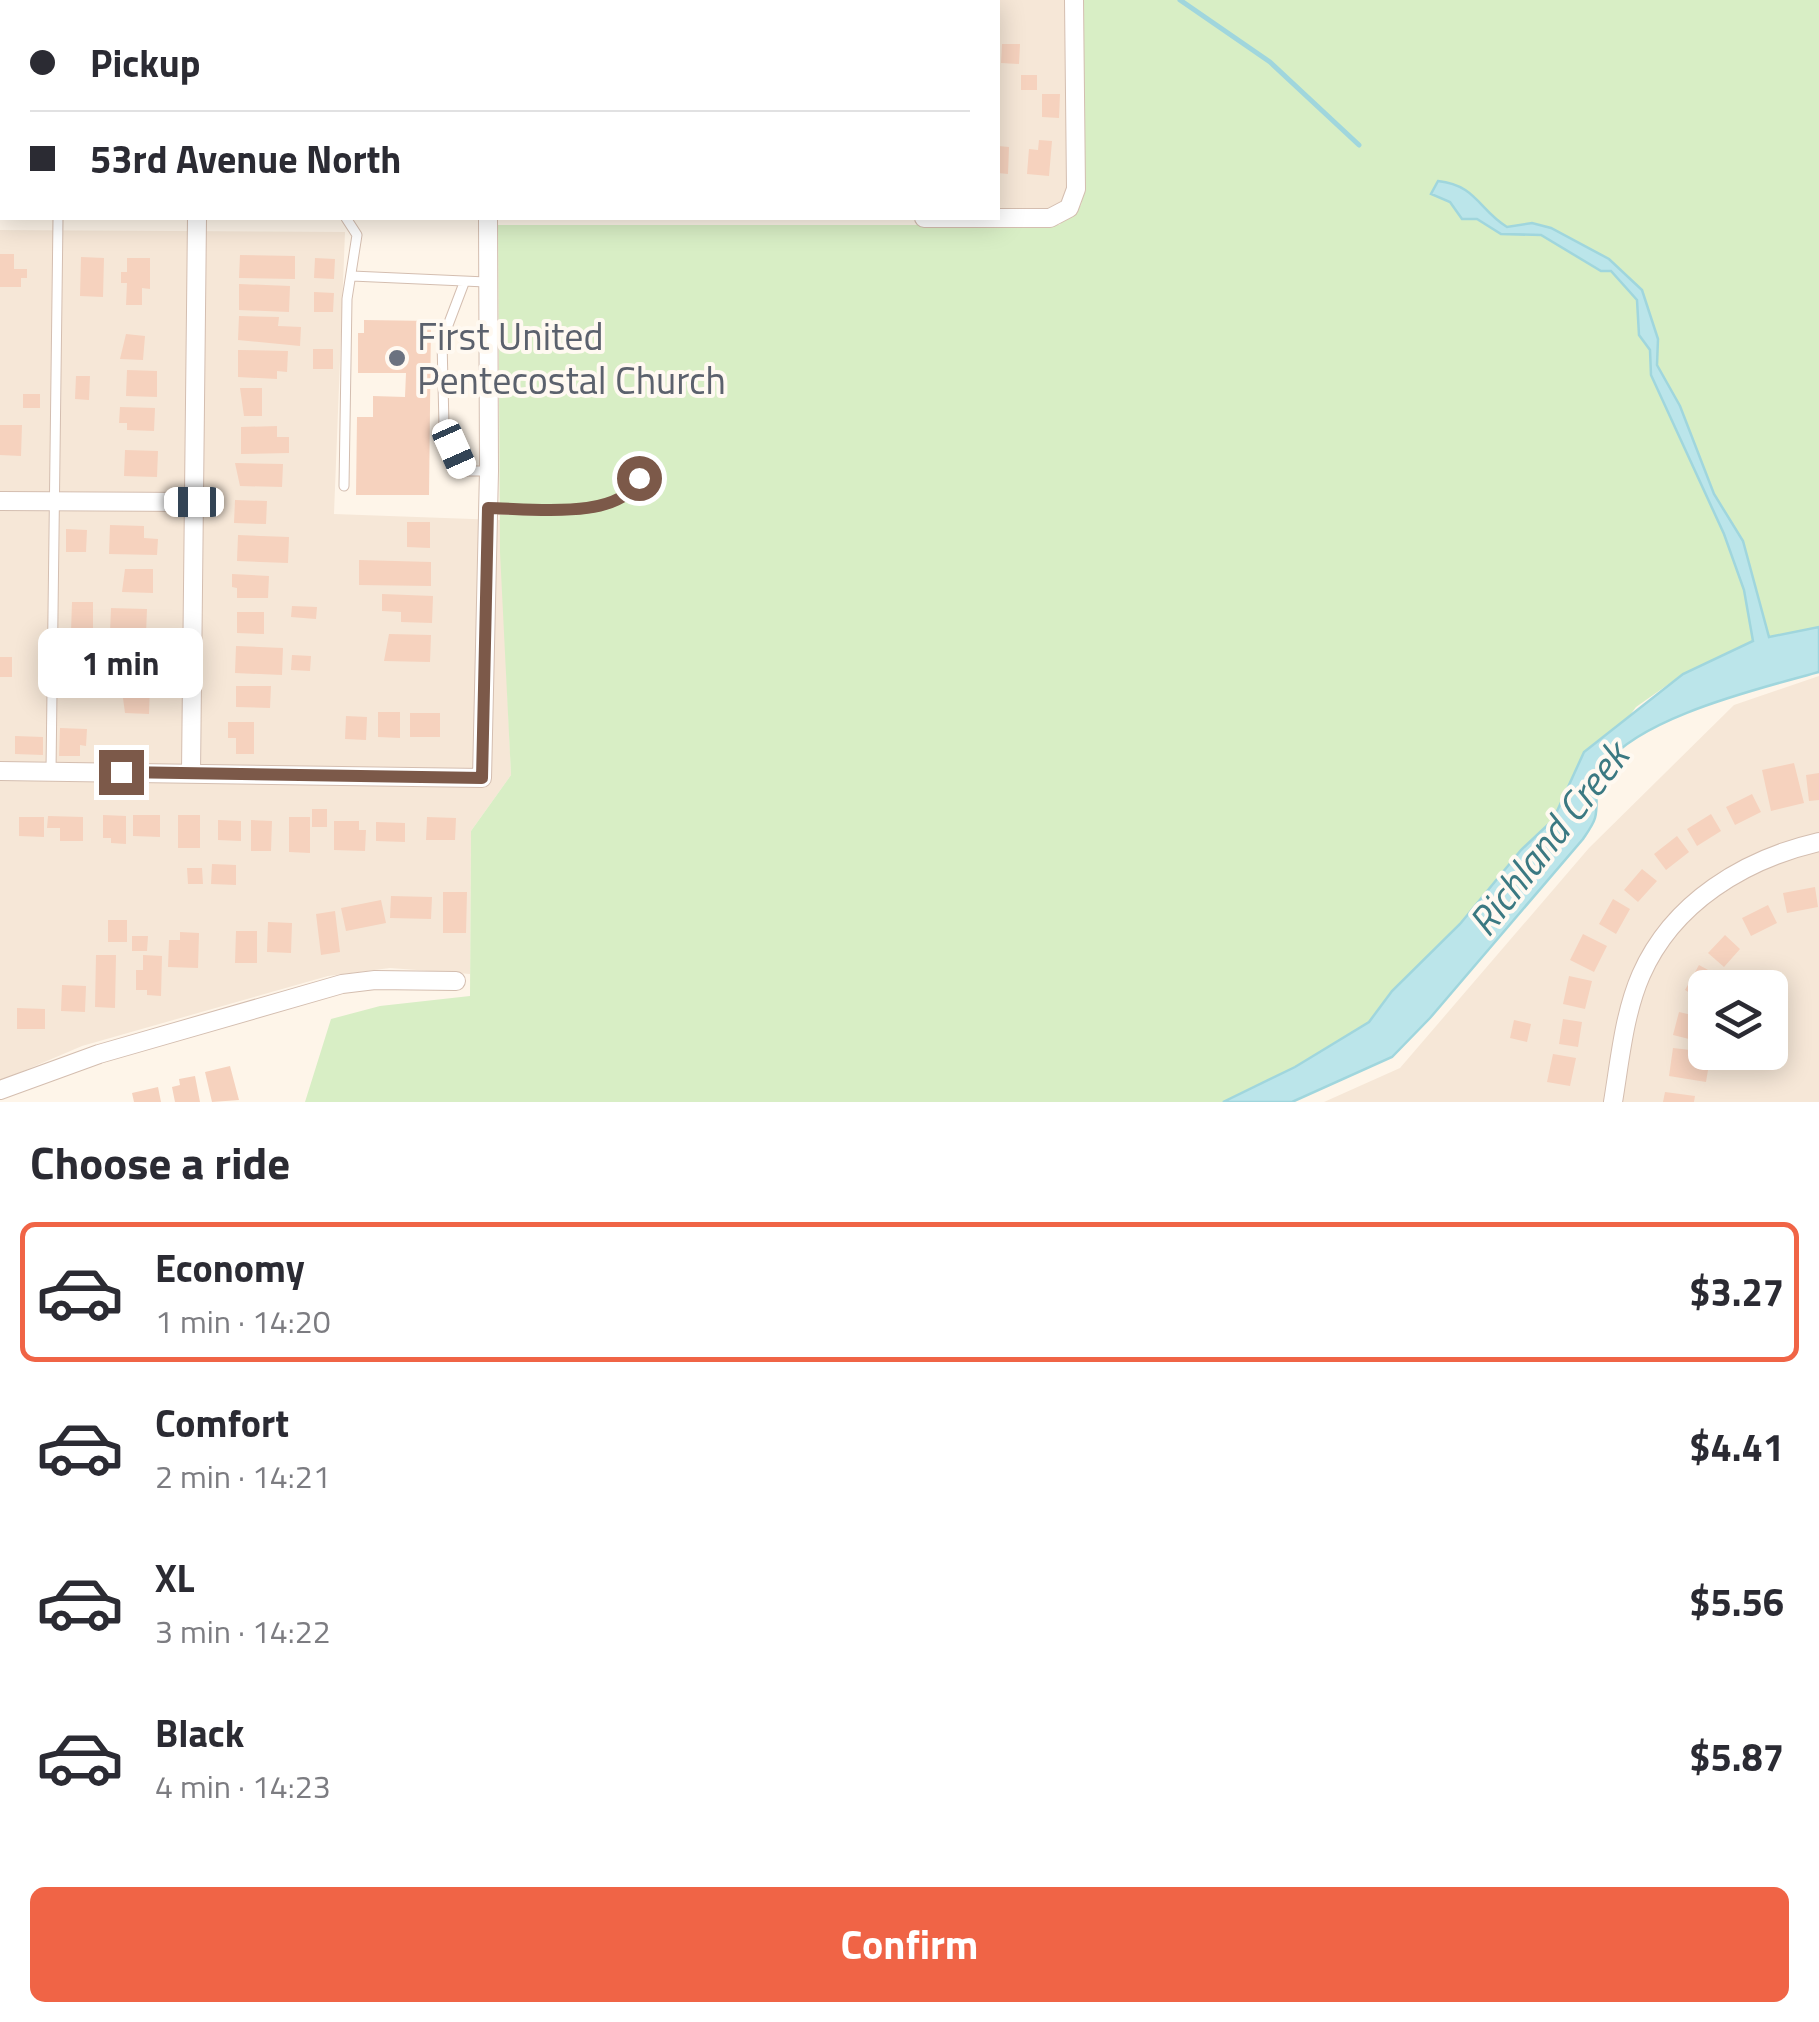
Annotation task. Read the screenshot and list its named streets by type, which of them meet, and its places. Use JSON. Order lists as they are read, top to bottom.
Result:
{
  "water": ["Richland Creek"],
  "places": ["First United Pentecostal Church"],
  "page": {
    "banner": ["Pickup", "53rd Avenue North"],
    "bubble": "1 min",
    "heading": "Choose a ride",
    "list": [
      {
        "name": "Economy",
        "note": "1 min · 14:20",
        "value": "$3.27"
      },
      {
        "name": "Comfort",
        "note": "2 min · 14:21",
        "value": "$4.41"
      },
      {
        "name": "XL",
        "note": "3 min · 14:22",
        "value": "$5.56"
      },
      {
        "name": "Black",
        "note": "4 min · 14:23",
        "value": "$5.87"
      }
    ],
    "buttons": "Confirm"
  }
}
